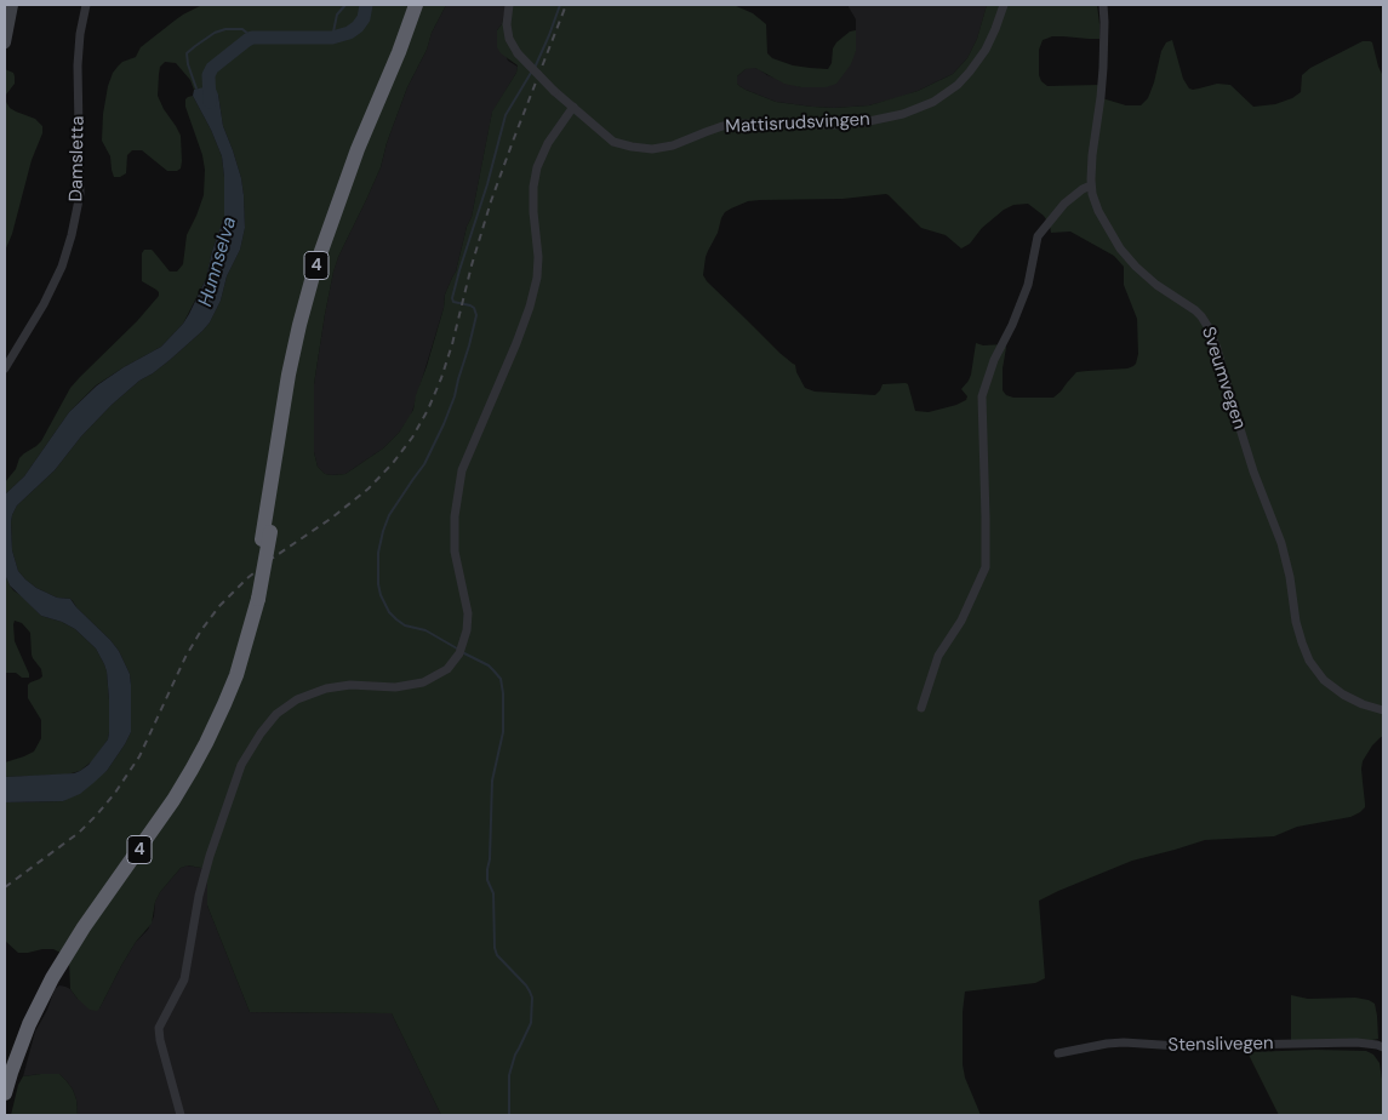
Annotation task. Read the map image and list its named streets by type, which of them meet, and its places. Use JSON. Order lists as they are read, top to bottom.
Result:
{
  "streets": {
    "highway": ["4"],
    "street": [
      "Mattisrudsvingen",
      "Damsletta",
      "Sveumvegen",
      "Stenslivegen"
    ]
  },
  "water": ["Hunnselva"]
}
